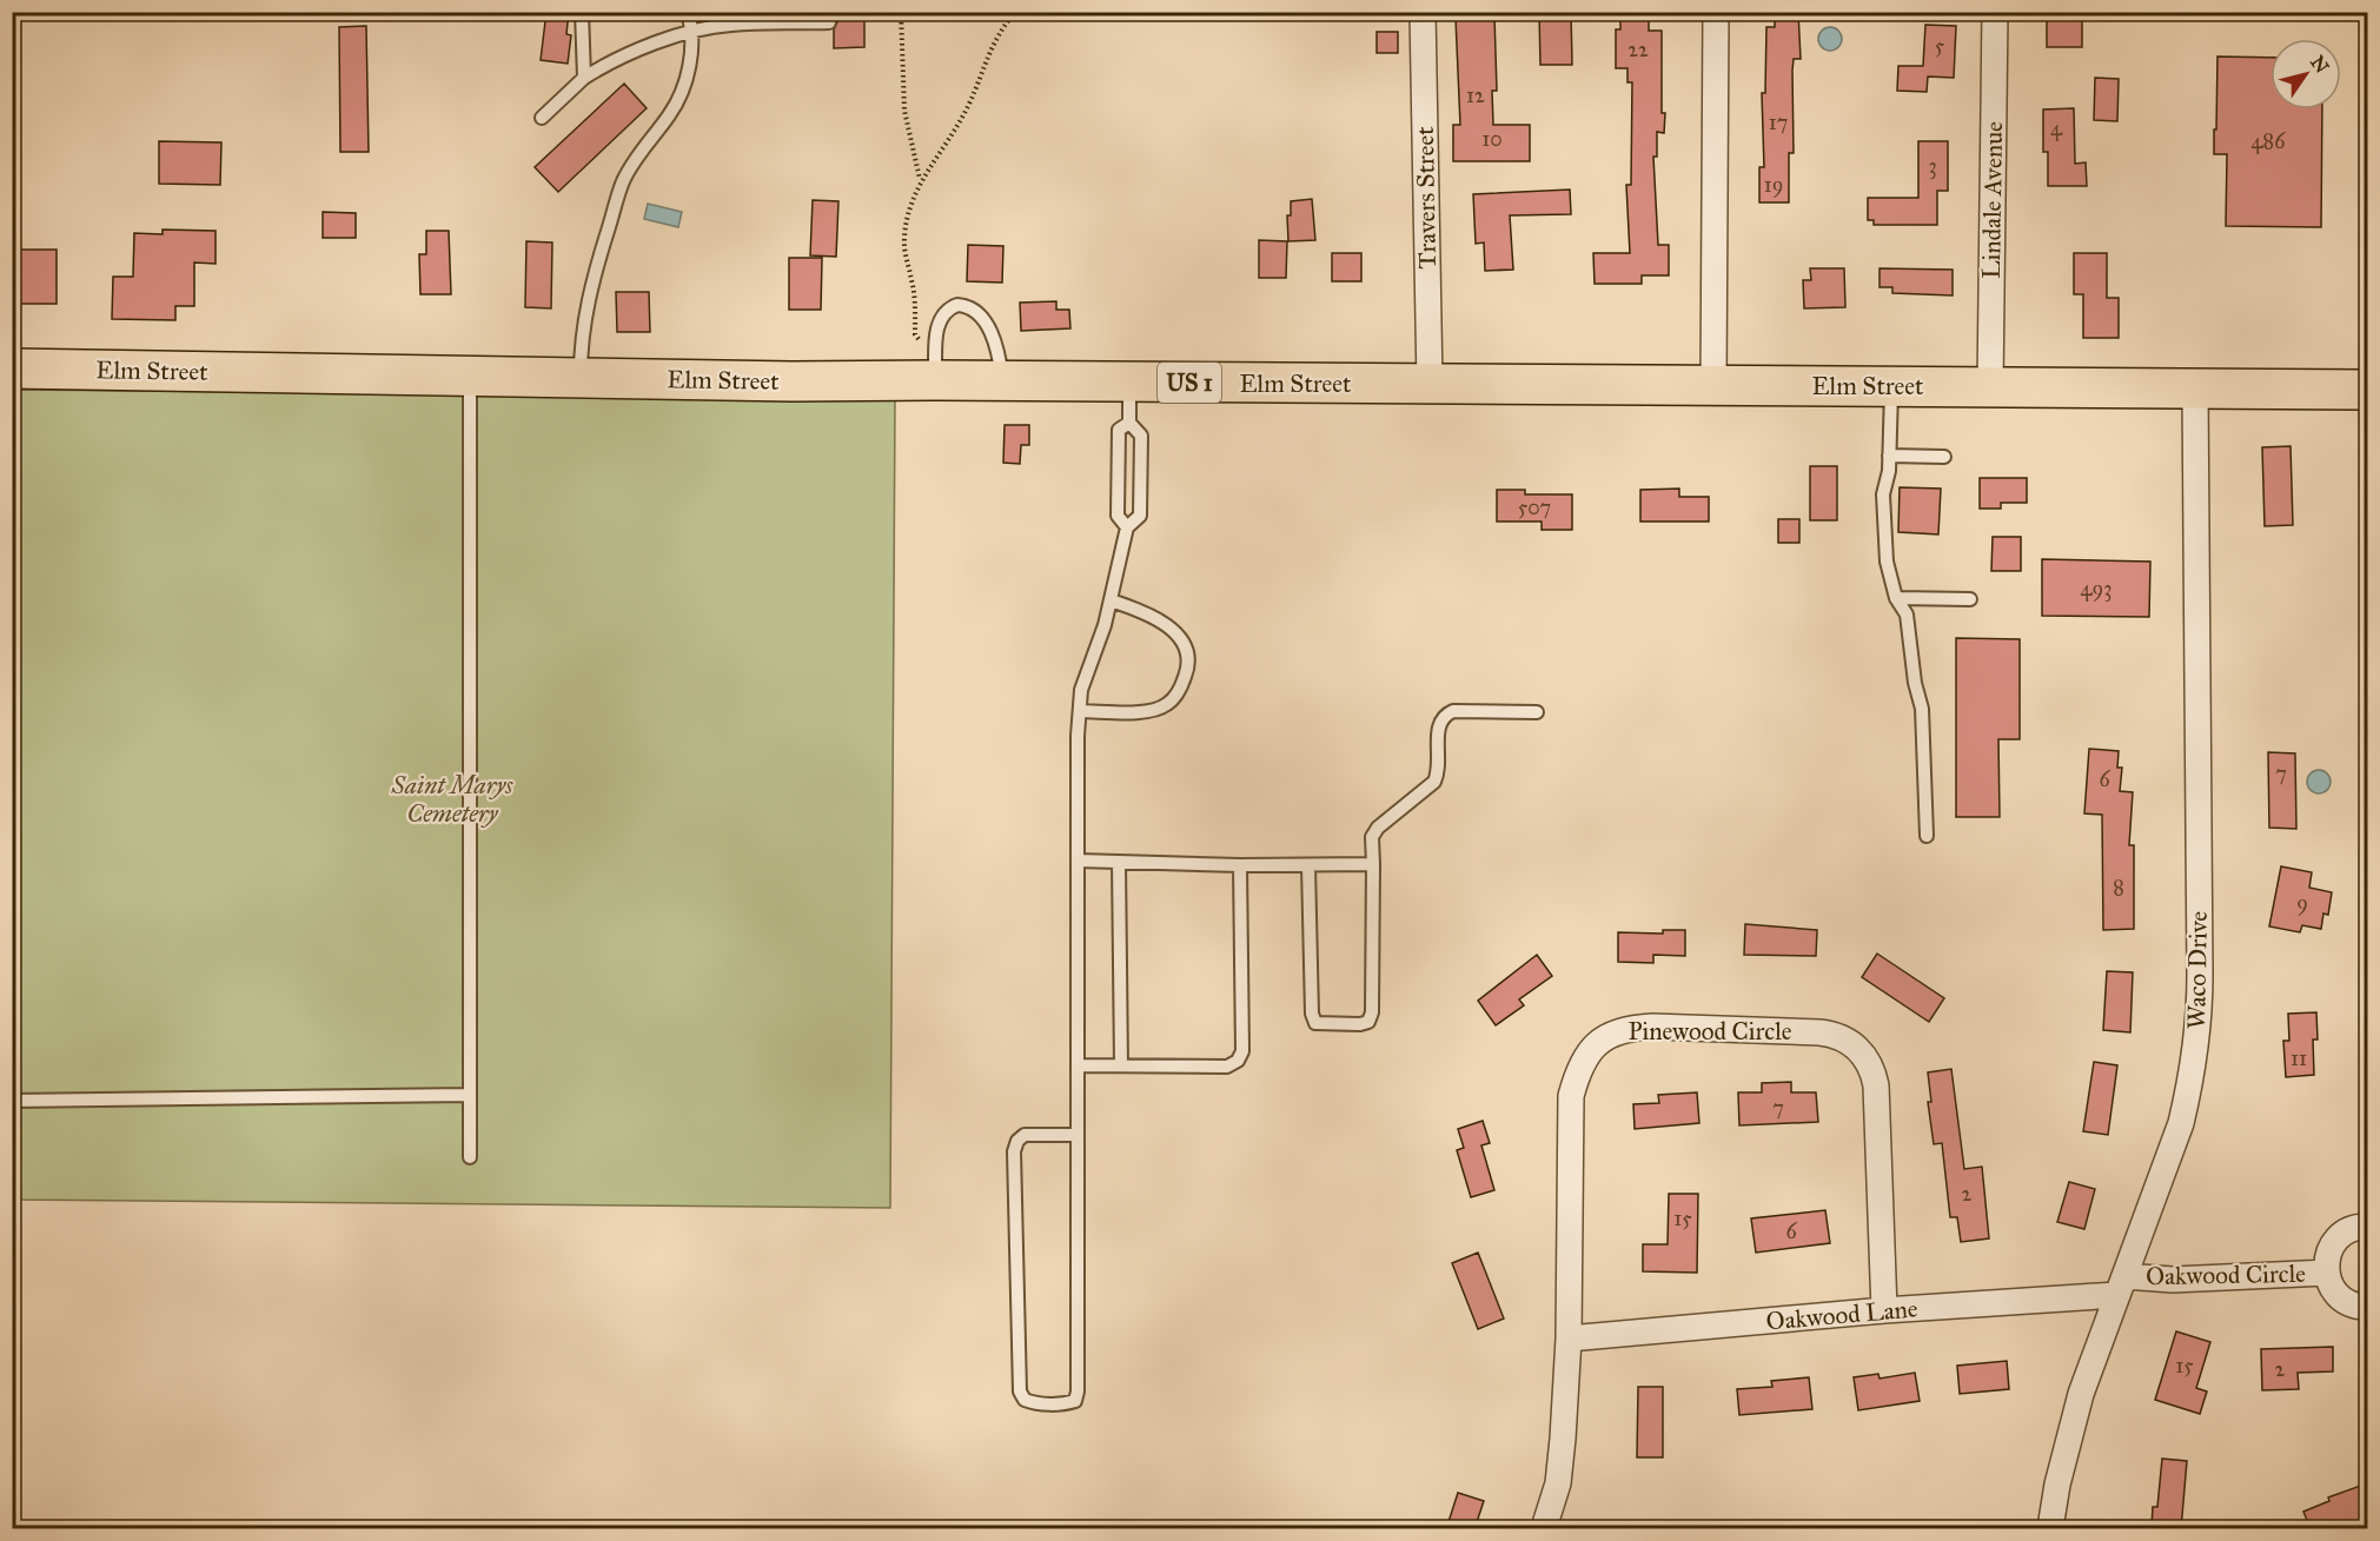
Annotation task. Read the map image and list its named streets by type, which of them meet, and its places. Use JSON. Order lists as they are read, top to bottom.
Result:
{
  "streets": {
    "main road": ["Elm Street", "US 1"],
    "street": [
      "Travers Street",
      "Lindale Avenue",
      "Waco Drive",
      "Pinewood Circle",
      "Oakwood Circle",
      "Oakwood Lane"
    ]
  },
  "crossings": [
    ["Travers Street", "Elm Street"],
    ["Lindale Avenue", "Elm Street"],
    ["Elm Street", "Waco Drive"],
    ["Waco Drive", "Oakwood Circle"],
    ["Waco Drive", "Oakwood Lane"],
    ["Pinewood Circle", "Oakwood Lane"],
    ["Oakwood Circle", "Oakwood Lane"]
  ],
  "parks": ["Saint Marys Cemetery"],
  "house_numbers": [
    "5",
    "22",
    "12",
    "17",
    "4",
    "10",
    "486",
    "3",
    "19",
    "507",
    "493",
    "7",
    "6",
    "8",
    "9",
    "11",
    "7",
    "2",
    "15",
    "6",
    "15",
    "2"
  ],
  "north": "top right"
}
